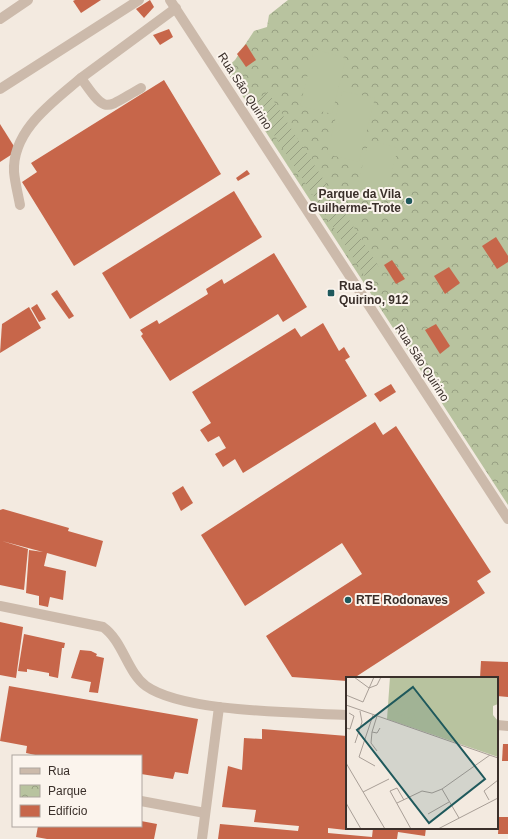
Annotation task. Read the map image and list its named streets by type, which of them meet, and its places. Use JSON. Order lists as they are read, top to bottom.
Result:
{
  "streets": {
    "street": ["Rua São Quirino"]
  },
  "places": {
    "other": ["Parque da Vila Guilherme-Trote", "RTE Rodonaves"],
    "transit": ["Rua S. Quirino, 912"]
  },
  "legend": ["Rua", "Parque", "Edifício"]
}
